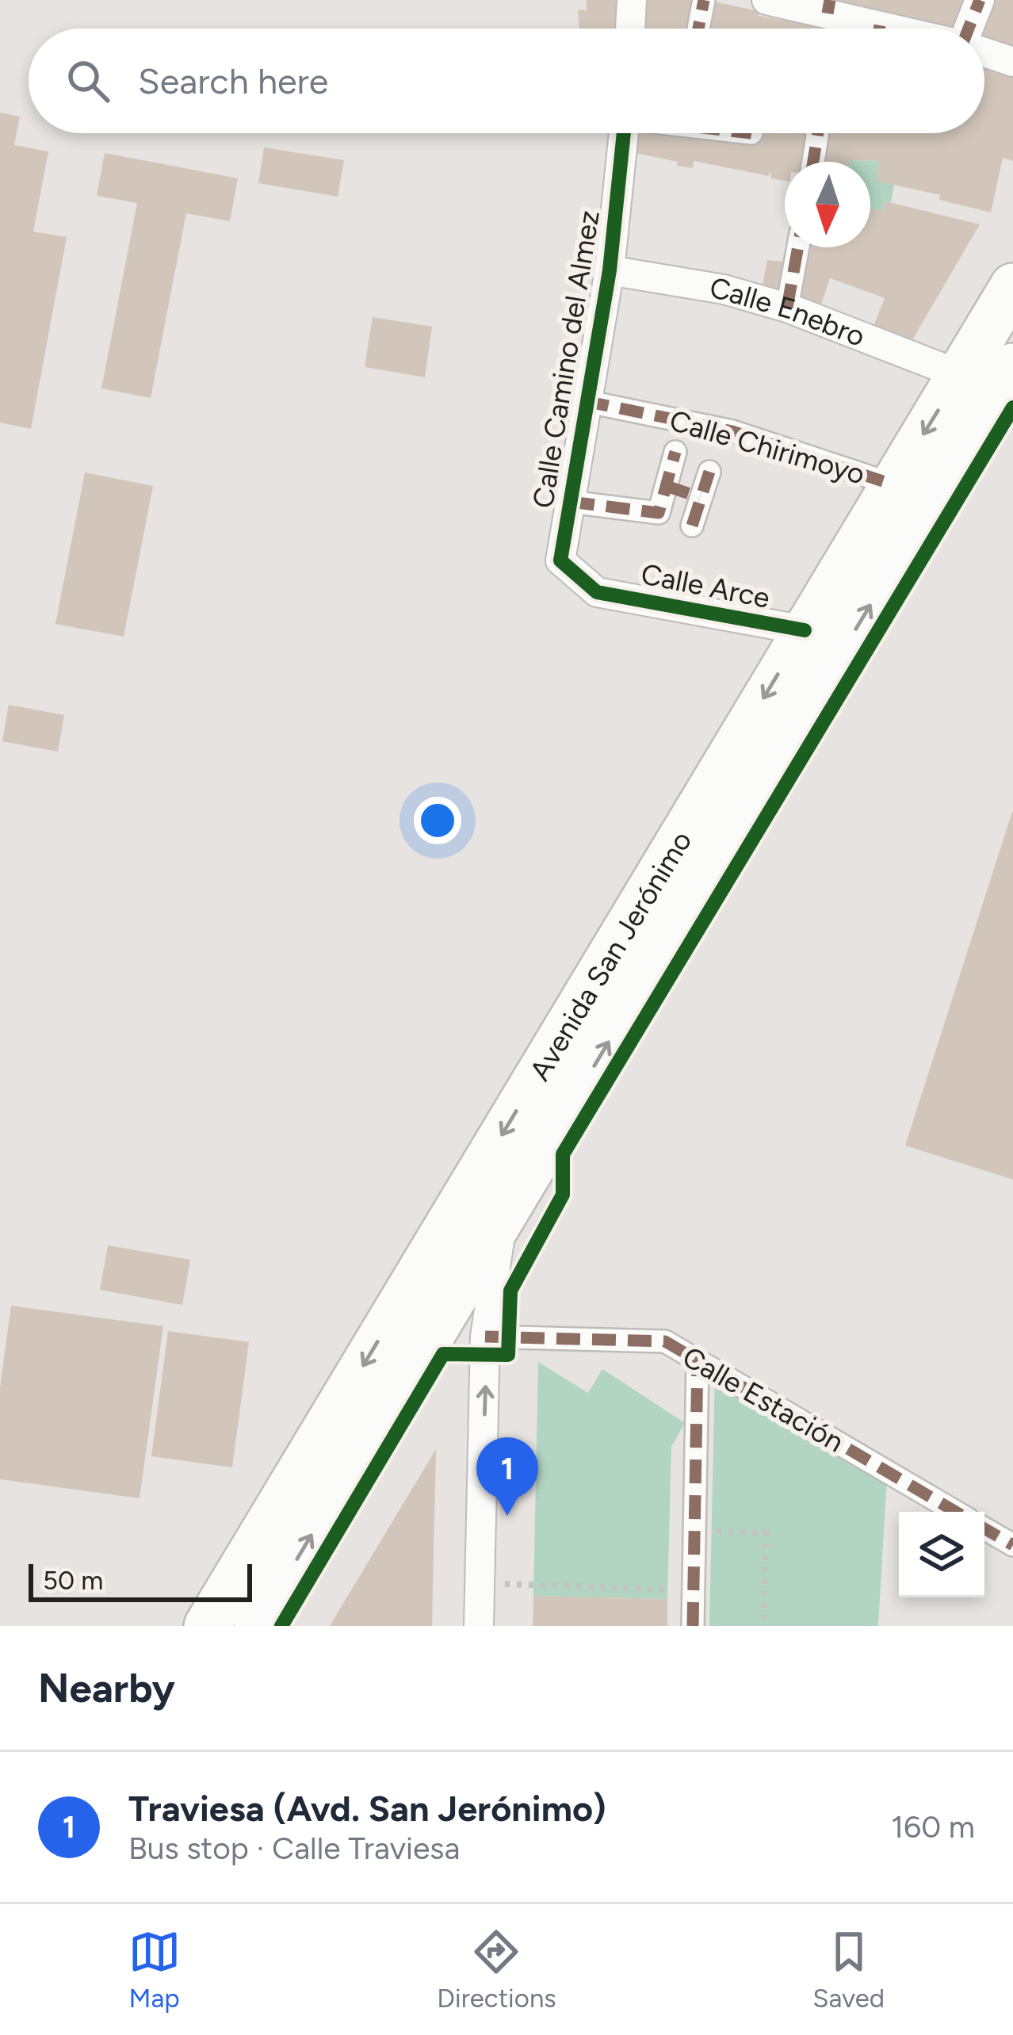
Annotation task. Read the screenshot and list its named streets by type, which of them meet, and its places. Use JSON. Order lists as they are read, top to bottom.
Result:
{
  "streets": {
    "main road": ["Avenida San Jerónimo"],
    "street": [
      "Calle Enebro",
      "Calle Camino del Almez",
      "Calle Chirimoyo",
      "Calle Arce",
      "Calle Estación"
    ]
  },
  "crossings": [
    ["Calle Enebro", "Calle Camino del Almez"],
    ["Calle Enebro", "Avenida San Jerónimo"],
    ["Calle Camino del Almez", "Calle Chirimoyo"],
    ["Calle Camino del Almez", "Calle Arce"],
    ["Calle Chirimoyo", "Avenida San Jerónimo"],
    ["Calle Arce", "Avenida San Jerónimo"]
  ],
  "scale_bar": "50 m",
  "north": "bottom",
  "page": {
    "search": "Search here",
    "pins": "1",
    "scale": "50 m",
    "heading": "Nearby",
    "list": [
      {
        "mark": "1",
        "name": "Traviesa (Avd. San Jerónimo)",
        "note": "Bus stop · Calle Traviesa",
        "value": "160 m"
      }
    ],
    "nav": ["Map", "Directions", "Saved"]
  }
}
